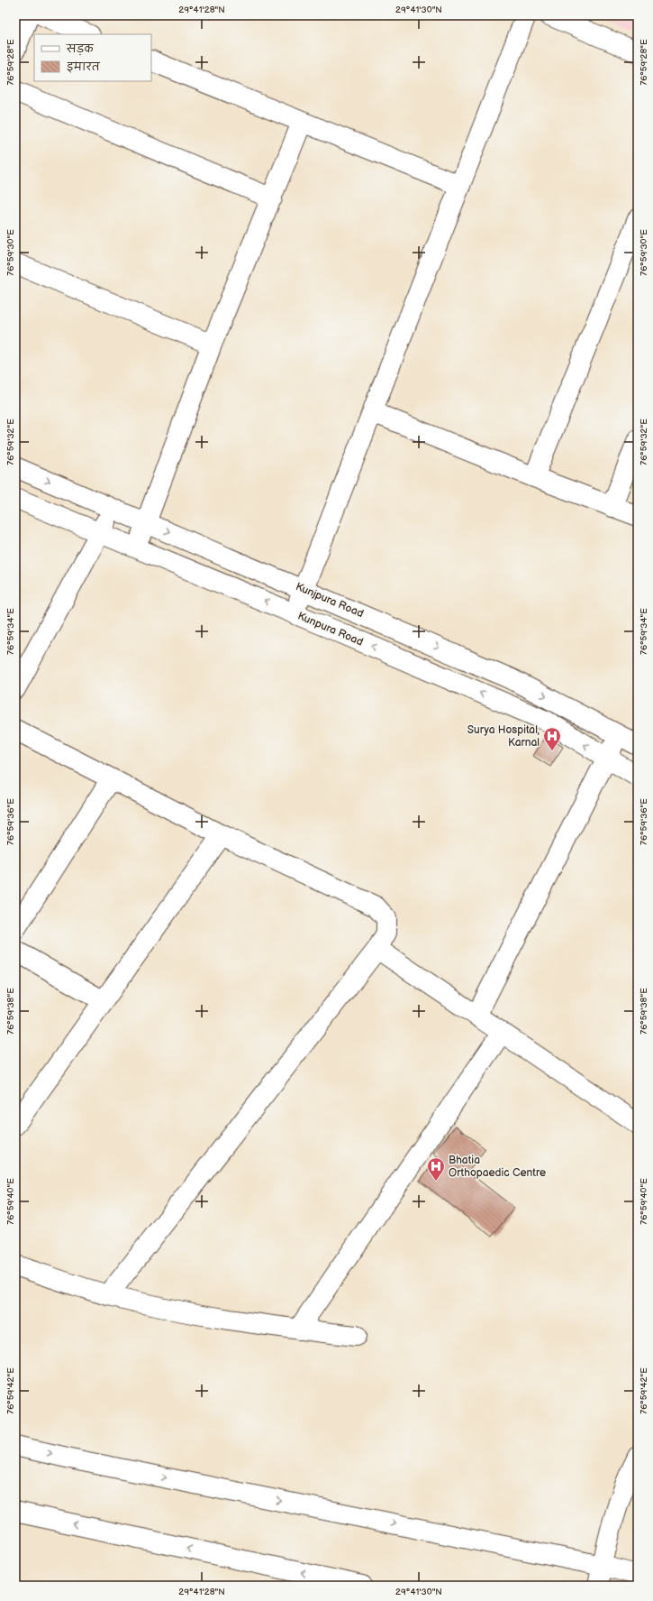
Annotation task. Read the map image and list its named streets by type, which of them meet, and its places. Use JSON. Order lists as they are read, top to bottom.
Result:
{
  "streets": {
    "street": ["Kunjpura Road", "Kunpura Road"]
  },
  "one_way": ["Kunjpura Road", "Kunpura Road"],
  "places": {
    "hospital": ["Surya Hospital, Karnal", "Bhatia Orthopaedic Centre"]
  },
  "legend": ["सड़क", "इमारत"],
  "coordinates": [
    "29°41'28\"N",
    "29°41'30\"N",
    "76°59'28\"E",
    "76°59'30\"E",
    "76°59'32\"E",
    "76°59'34\"E",
    "76°59'36\"E",
    "76°59'38\"E",
    "76°59'40\"E",
    "76°59'42\"E"
  ]
}
